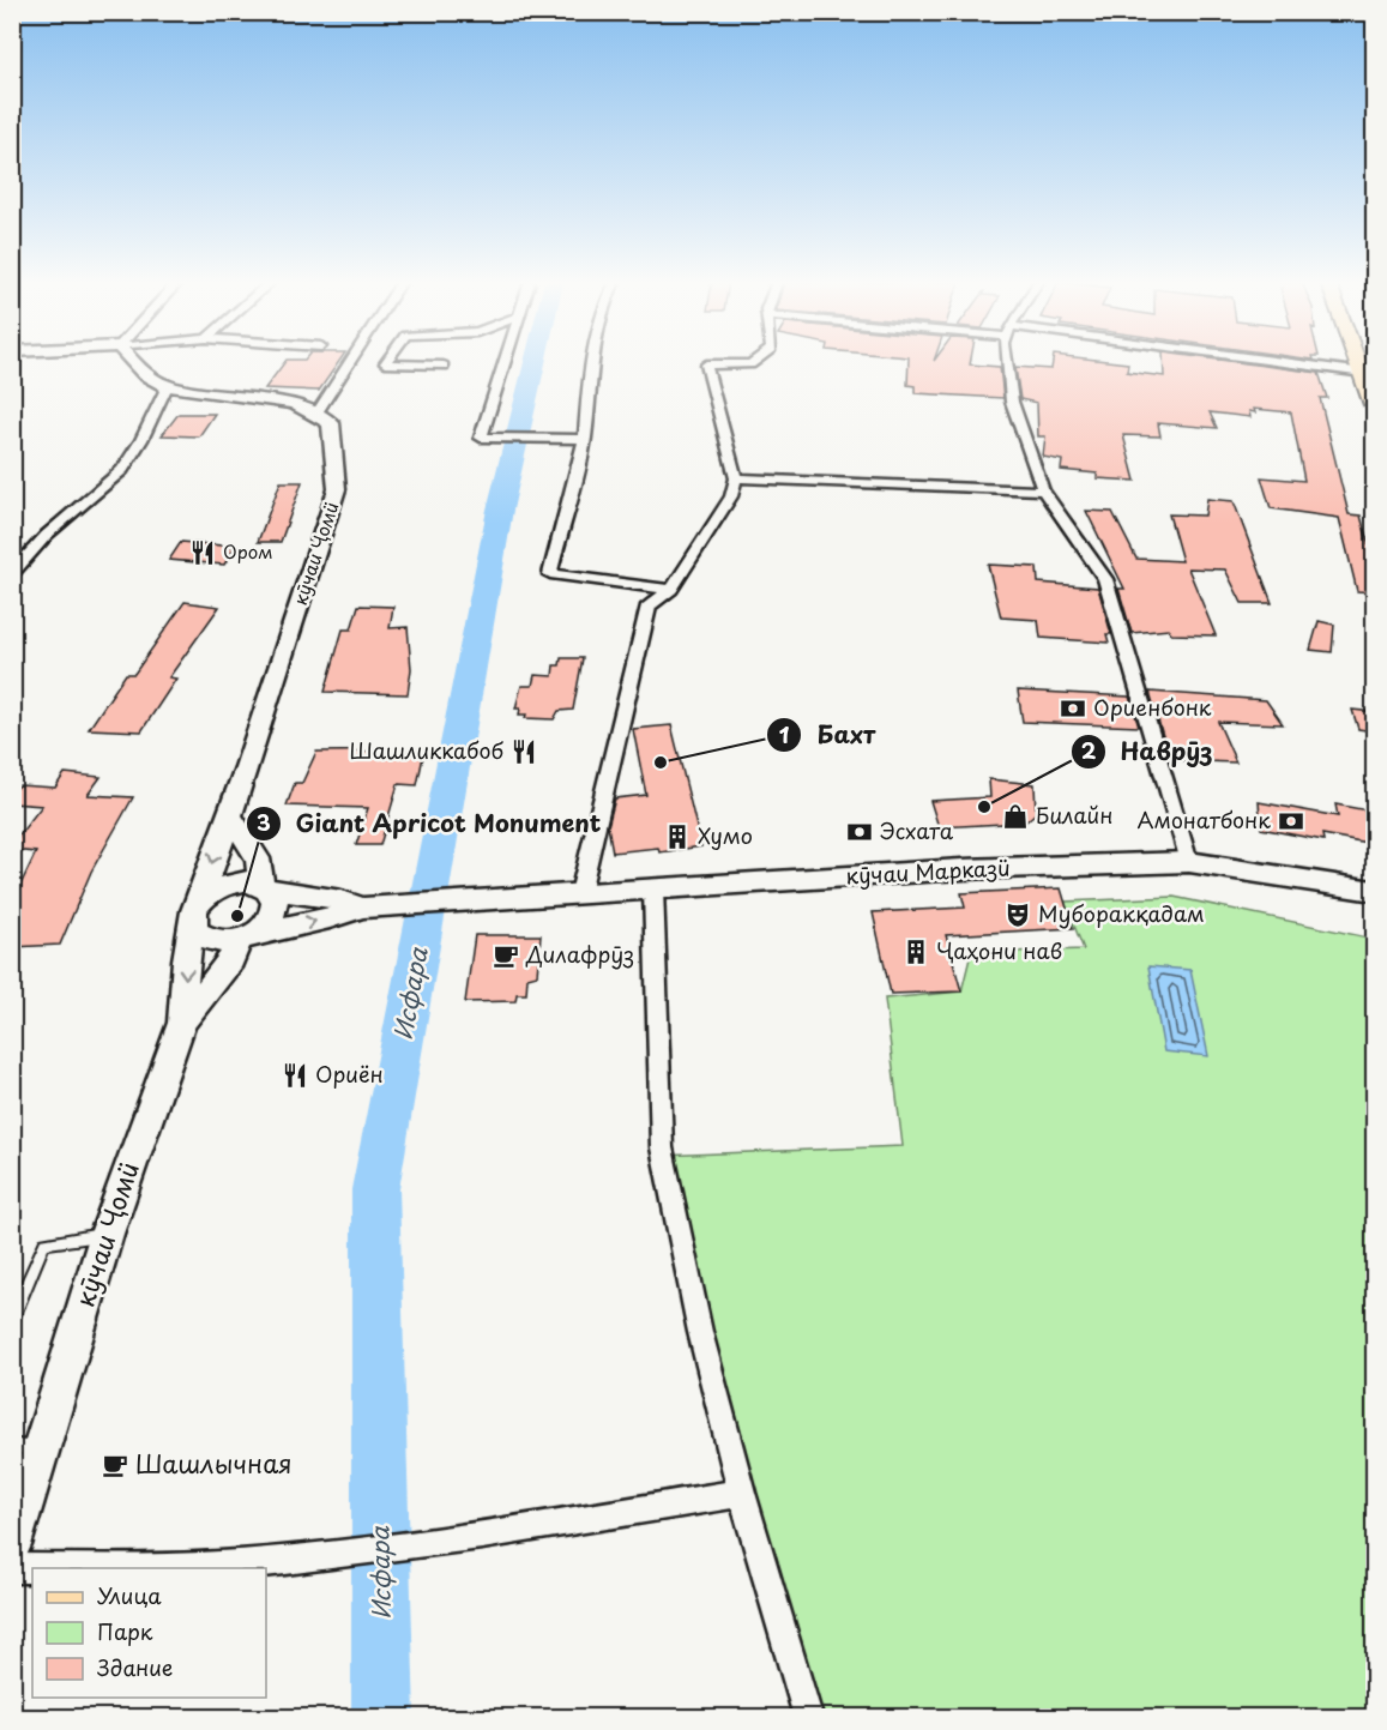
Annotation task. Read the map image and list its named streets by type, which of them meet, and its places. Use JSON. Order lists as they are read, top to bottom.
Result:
{
  "streets": {
    "main road": ["кӯчаи Ҷомӣ", "кӯчаи Марказӣ"]
  },
  "water": ["Исфара"],
  "places": {
    "restaurant": ["Ором", "Шашликкабоб", "Ориён"],
    "bank": ["Ориенбонк", "Амонатбонк", "Эсхата"],
    "other": ["Бахт", "Наврӯз", "Giant Apricot Monument"],
    "shop": ["Билайн"],
    "building": ["Хумо", "Ҷаҳони нав"],
    "theatre": ["Муборакқадам"],
    "cafe": ["Дилафрӯз", "Шашлычная"]
  },
  "legend": ["Улица", "Парк", "Здание"]
}
